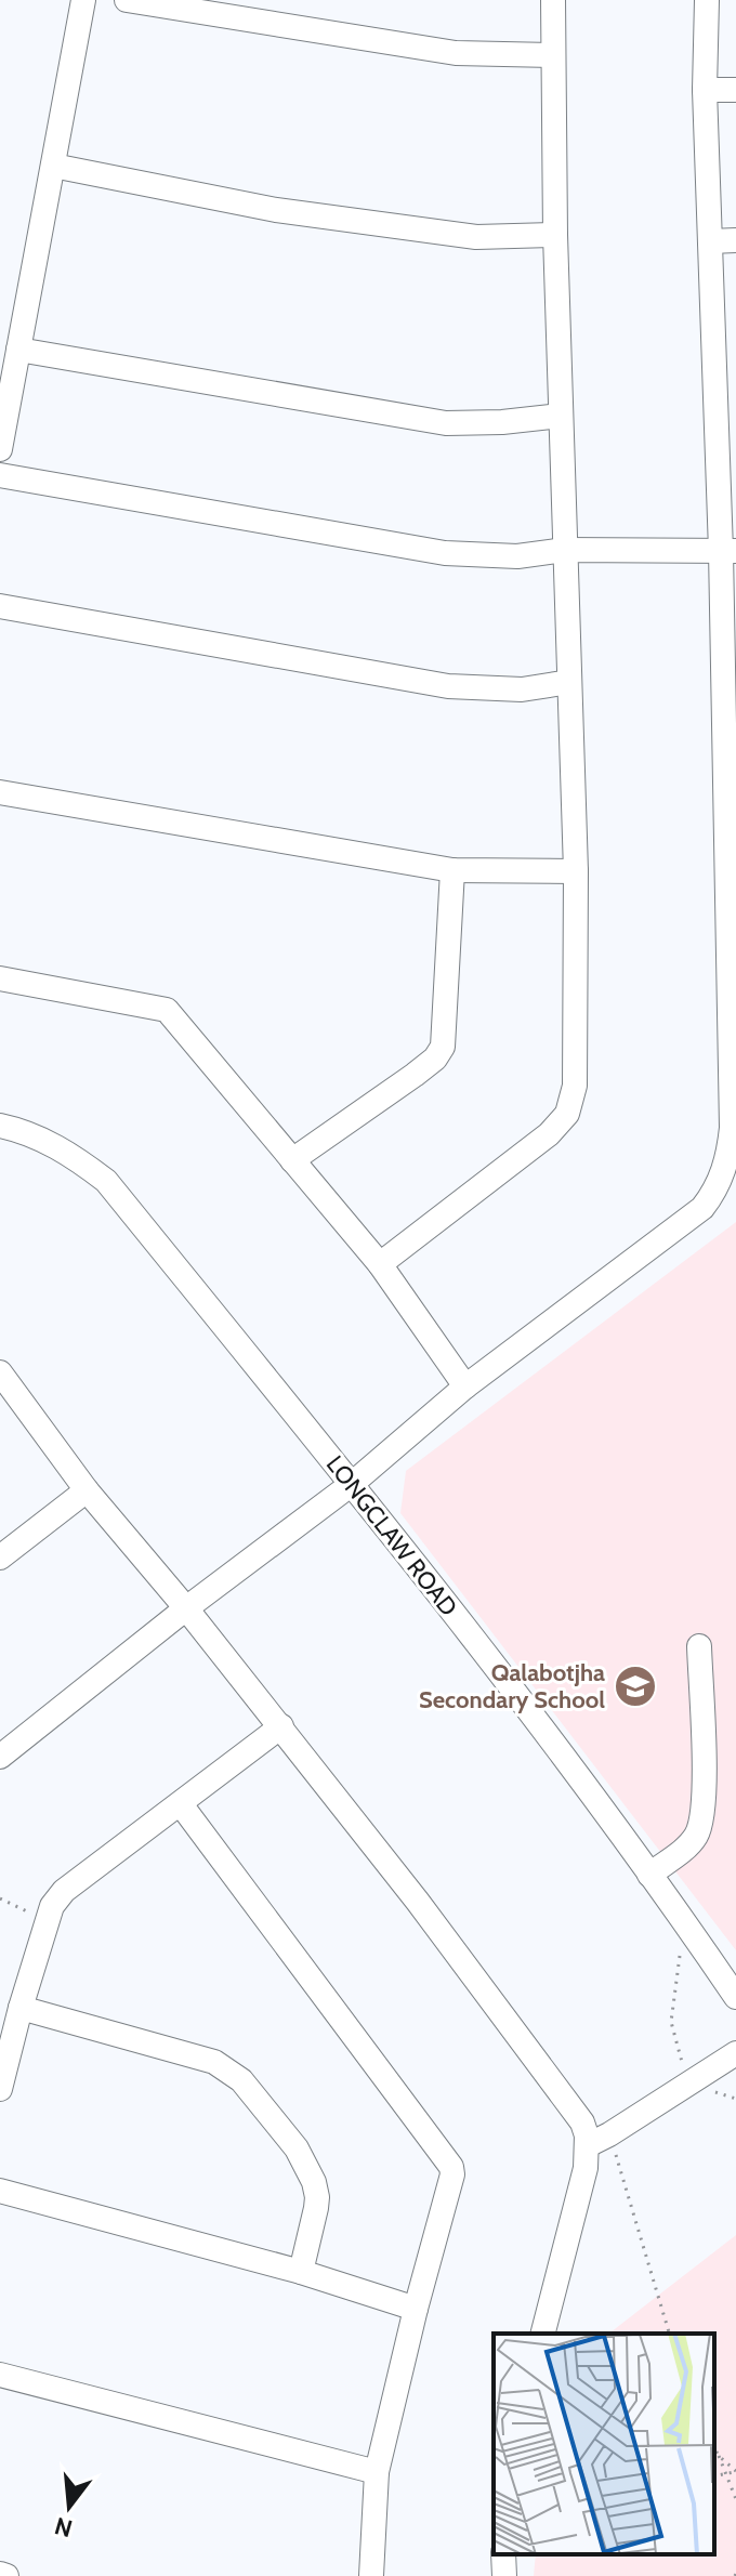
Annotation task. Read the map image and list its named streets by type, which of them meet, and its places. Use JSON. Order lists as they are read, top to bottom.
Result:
{
  "streets": {
    "street": ["LONGCLAW ROAD"]
  },
  "places": {
    "school or university": ["Qalabotjha Secondary School"]
  },
  "north": "bottom"
}
